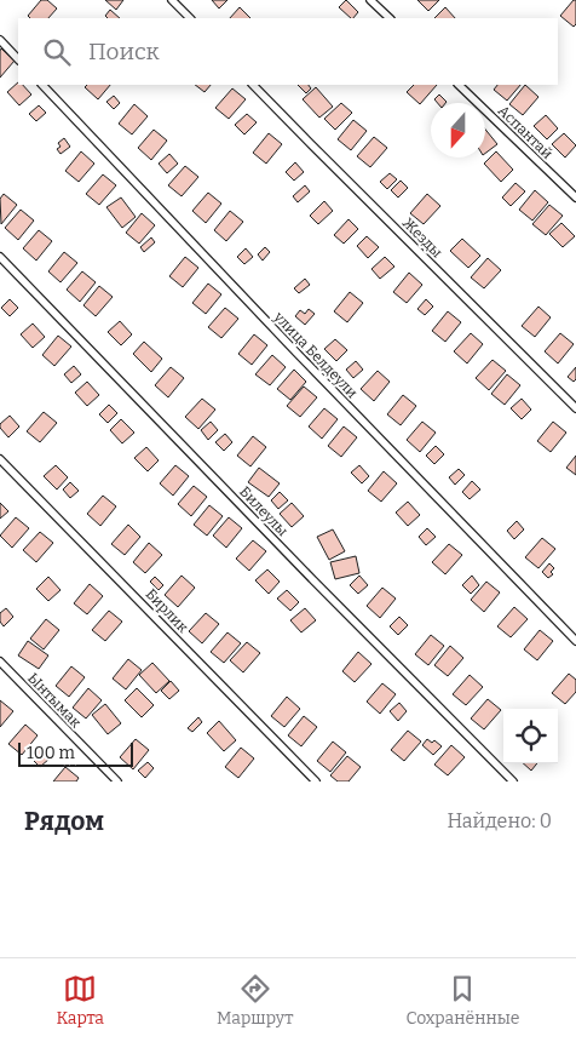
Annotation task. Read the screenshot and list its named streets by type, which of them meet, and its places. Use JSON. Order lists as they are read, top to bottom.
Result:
{
  "streets": {
    "street": [
      "Аспантай",
      "Жезды",
      "улица Белдеули",
      "Билеулы",
      "Бирлик",
      "Ынтымак"
    ]
  },
  "scale_bar": "100 m",
  "north": "bottom",
  "page": {
    "search": "Поиск",
    "scale": "100 m",
    "heading": ["Рядом", "Найдено: 0"],
    "nav": ["Карта", "Маршрут", "Сохранённые"]
  }
}
